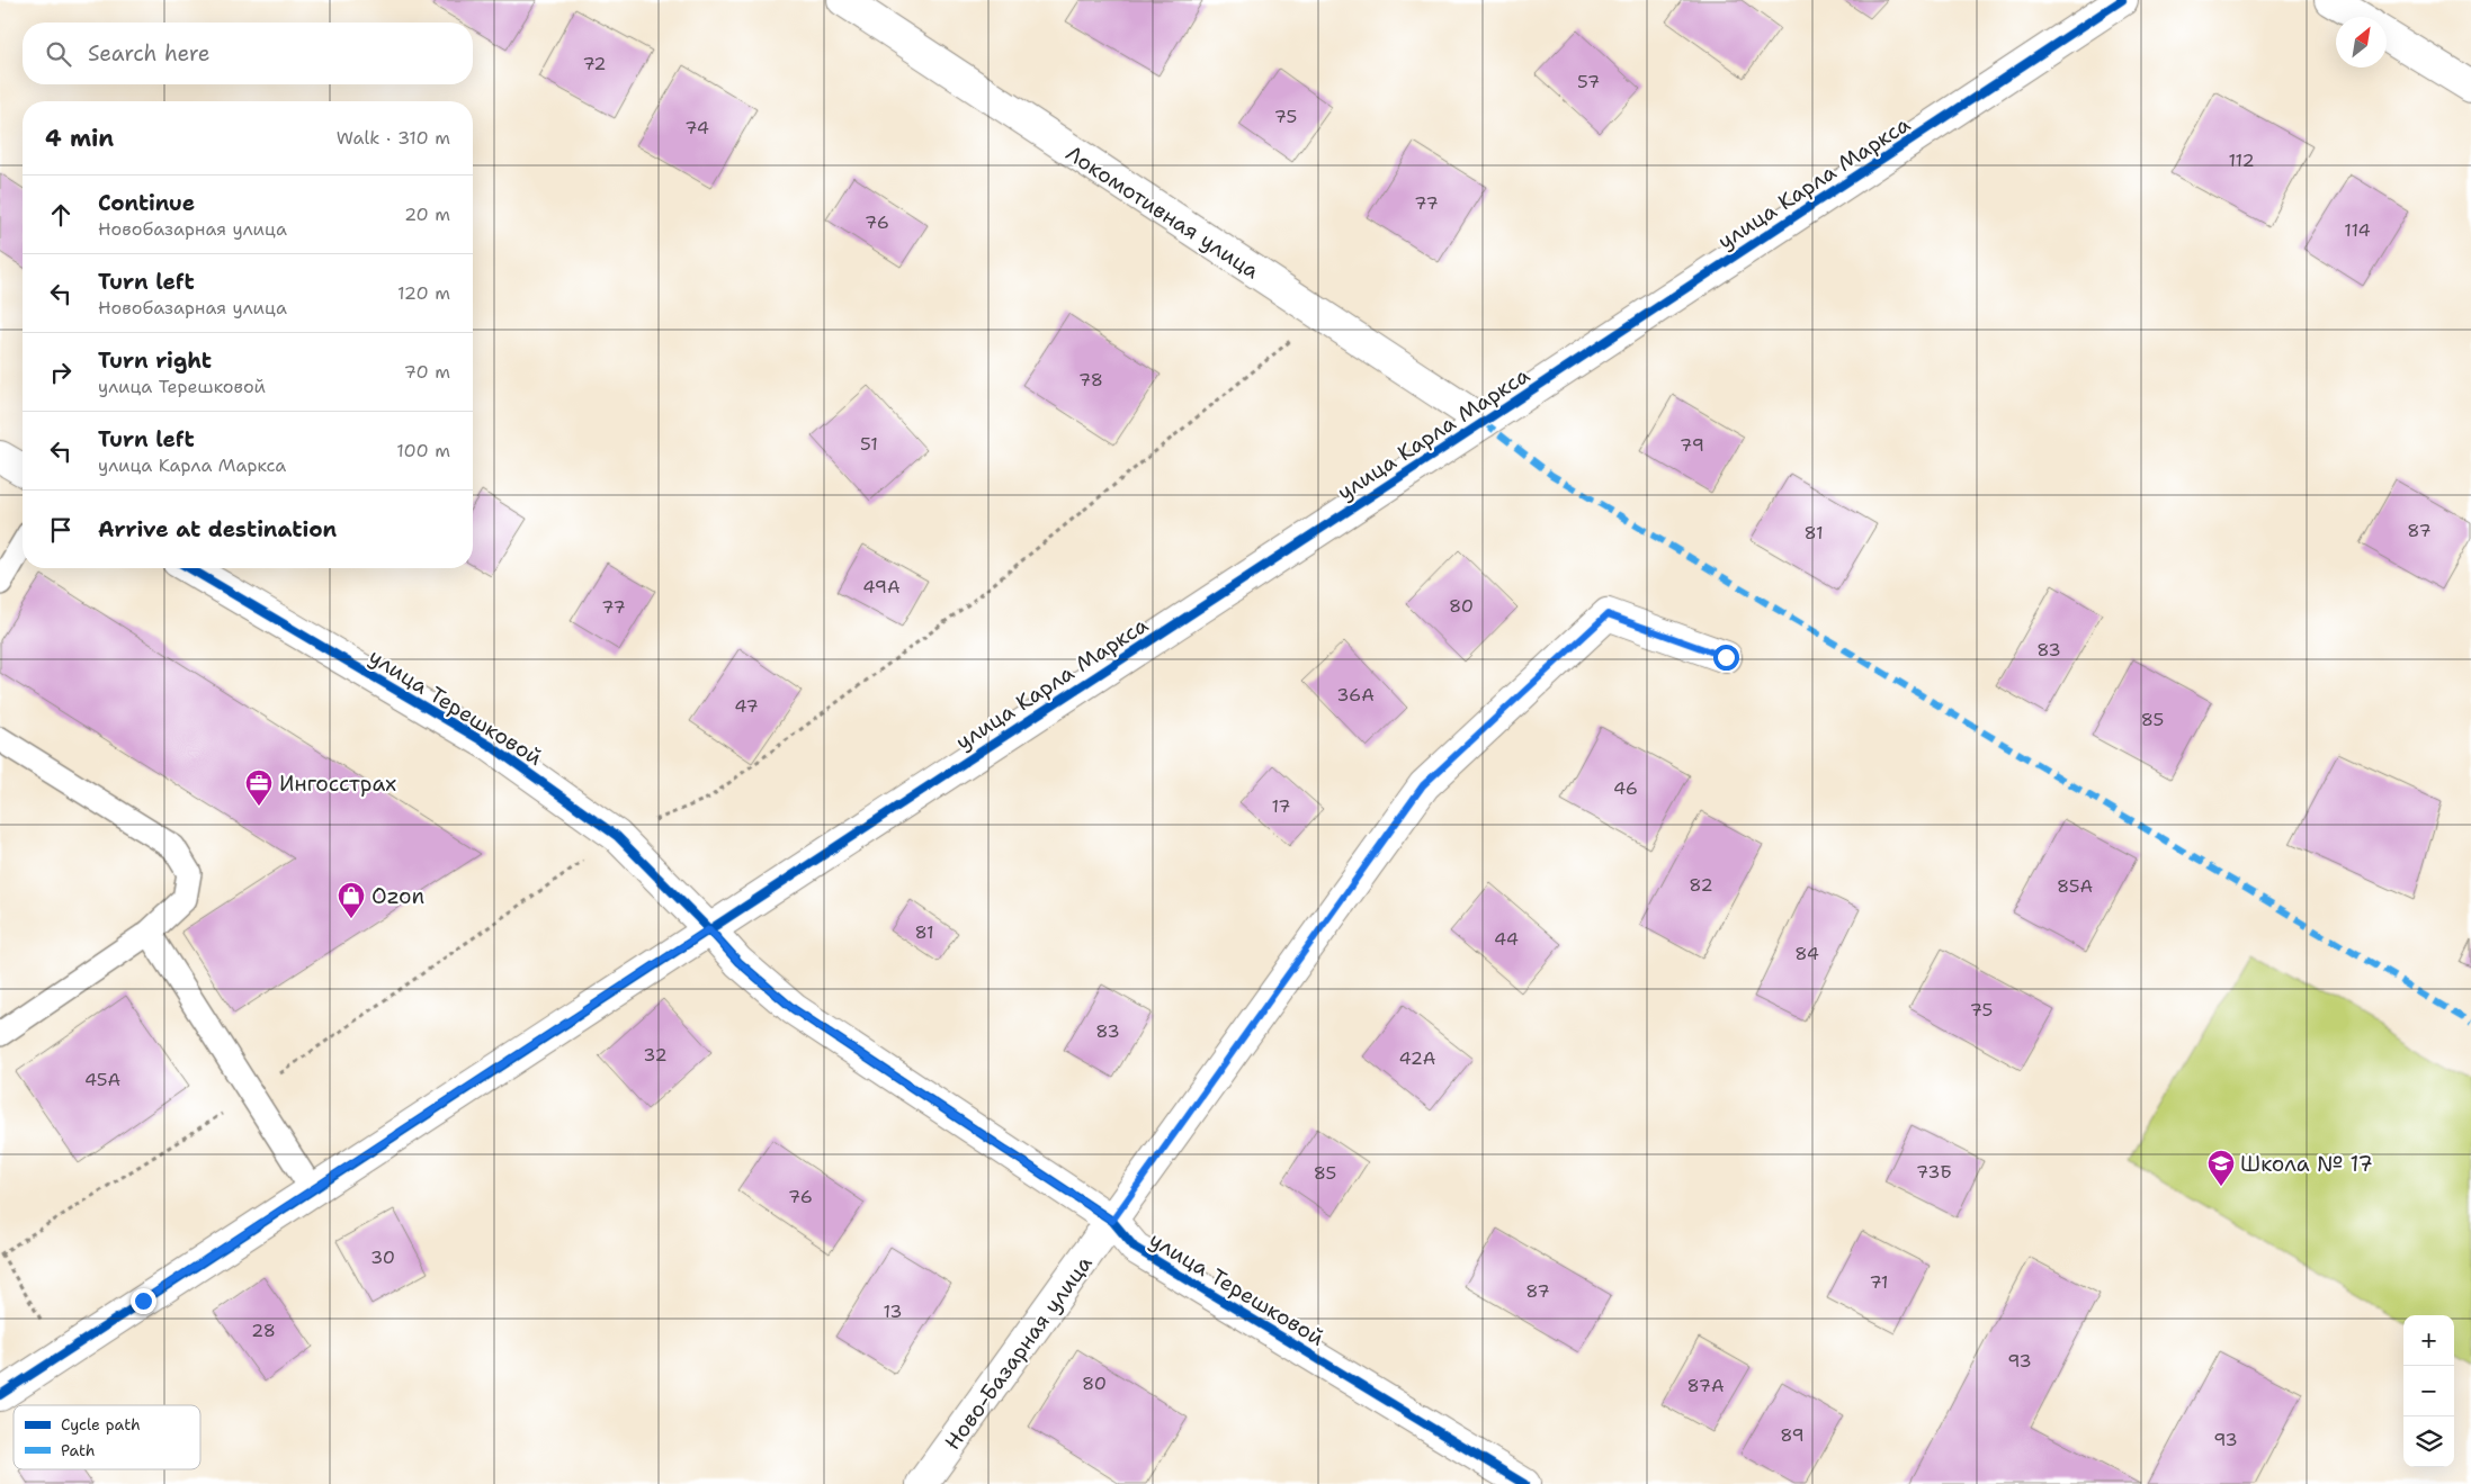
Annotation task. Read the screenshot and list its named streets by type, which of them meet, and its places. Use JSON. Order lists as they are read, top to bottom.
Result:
{
  "streets": {
    "street": [
      "улица Карла Маркса",
      "Локомотивная улица",
      "улица Терешковой",
      "Ново-Базарная улица"
    ]
  },
  "crossings": [
    ["улица Карла Маркса", "Локомотивная улица"],
    ["улица Карла Маркса", "улица Терешковой"],
    ["улица Терешковой", "Ново-Базарная улица"]
  ],
  "places": {
    "office": ["Ингосстрах"],
    "shop": ["Ozon"],
    "school or university": ["Школа № 17"]
  },
  "house_numbers": [
    "72",
    "57",
    "75",
    "74",
    "112",
    "77",
    "76",
    "114",
    "78",
    "51",
    "79",
    "87",
    "81",
    "49А",
    "80",
    "77",
    "83",
    "36А",
    "47",
    "85",
    "46",
    "17",
    "82",
    "85А",
    "81",
    "44",
    "84",
    "75",
    "83",
    "32",
    "42А",
    "45А",
    "73Б",
    "85",
    "76",
    "30",
    "71",
    "87",
    "13",
    "28",
    "93",
    "80",
    "87А",
    "89",
    "93"
  ],
  "legend": ["Cycle path", "Path"],
  "north": "top right",
  "page": {
    "search": "Search here",
    "heading": ["4 min", "Walk · 310 m"],
    "list": [
      ["Continue", "Новобазарная улица", "20 m"],
      ["Turn left", "Новобазарная улица", "120 m"],
      ["Turn right", "улица Терешковой", "70 m"],
      ["Turn left", "улица Карла Маркса", "100 m"],
      "Arrive at destination"
    ],
    "map_buttons": ["+", "−"]
  }
}
